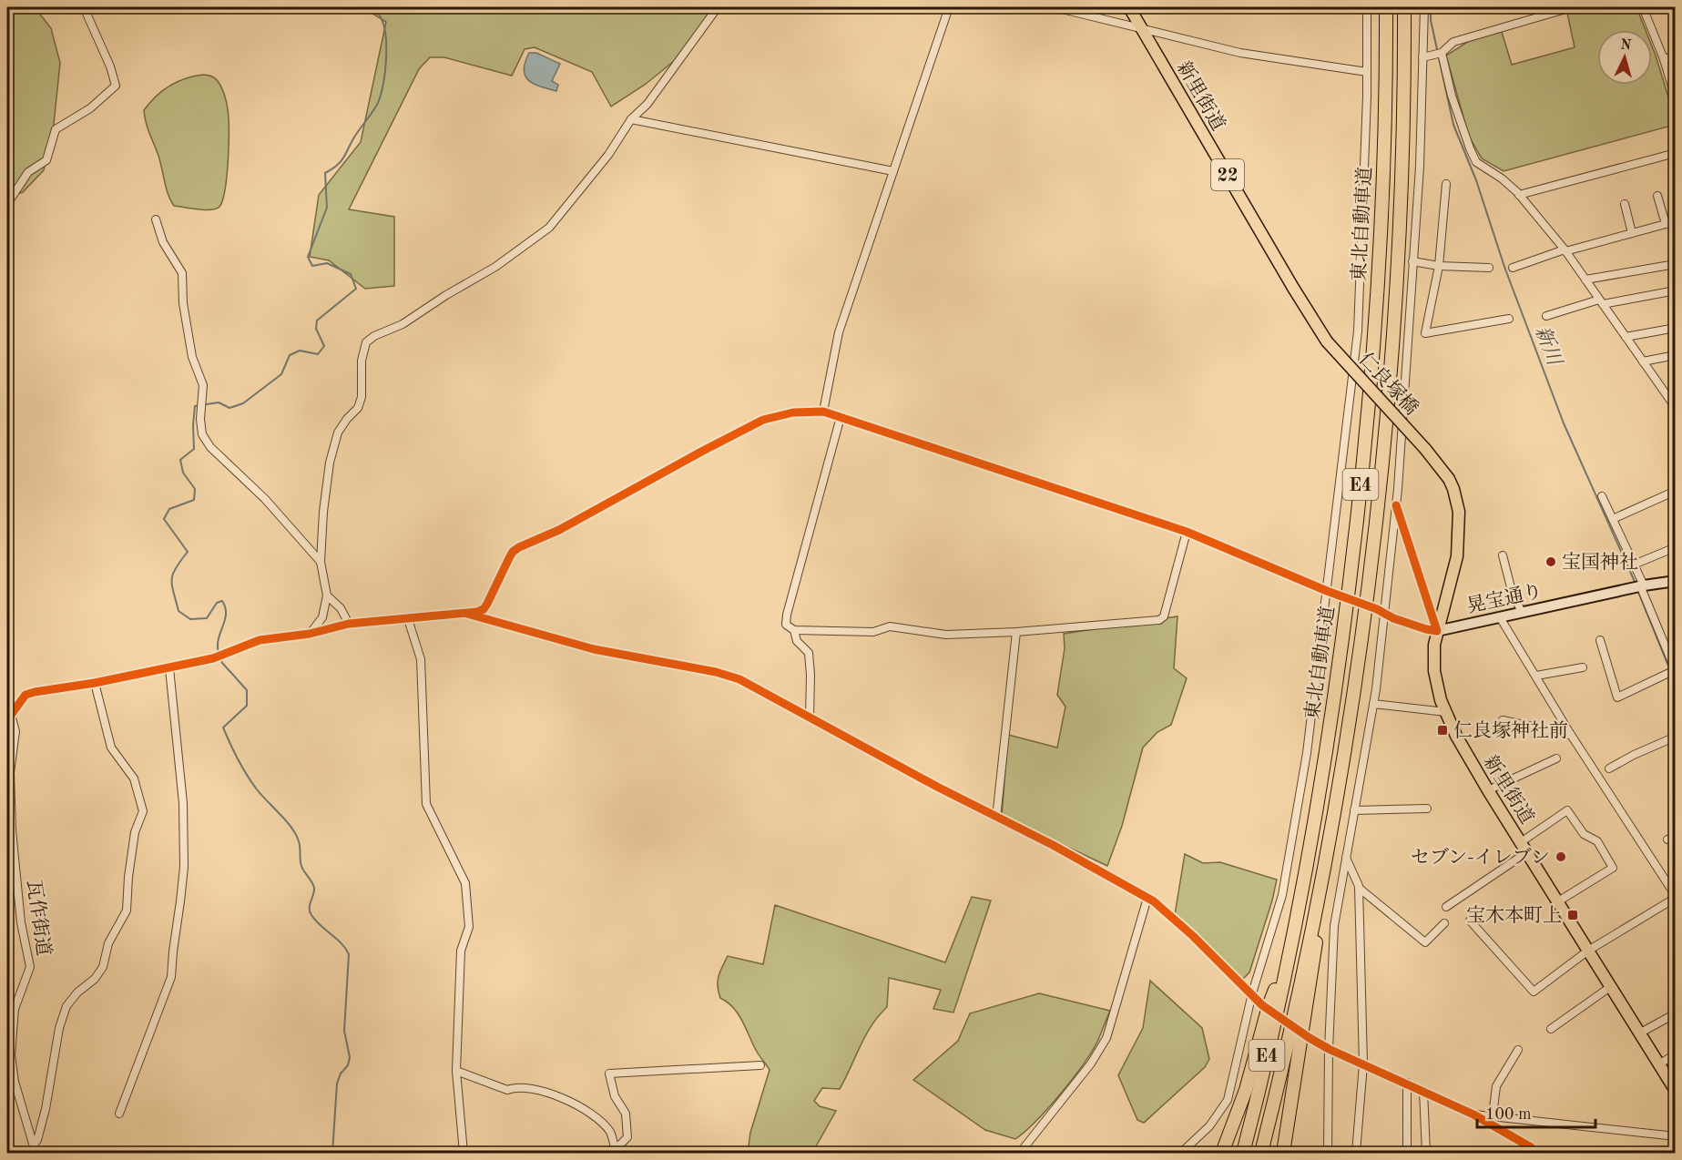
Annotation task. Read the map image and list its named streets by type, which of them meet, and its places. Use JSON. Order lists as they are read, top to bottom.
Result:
{
  "streets": {
    "highway": ["東北自動車道", "E4"],
    "main road": ["新里街道", "22", "仁良塚橋"],
    "street": ["晃宝通り", "瓦作街道"]
  },
  "crossings": [
    ["新里街道", "仁良塚橋"],
    ["新里街道", "晃宝通り"]
  ],
  "water": ["新川"],
  "places": {
    "other": ["宝国神社", "セブン-イレブン"],
    "transit": ["仁良塚神社前", "宝木本町上"]
  },
  "scale_bar": "100 m",
  "north": "top"
}
